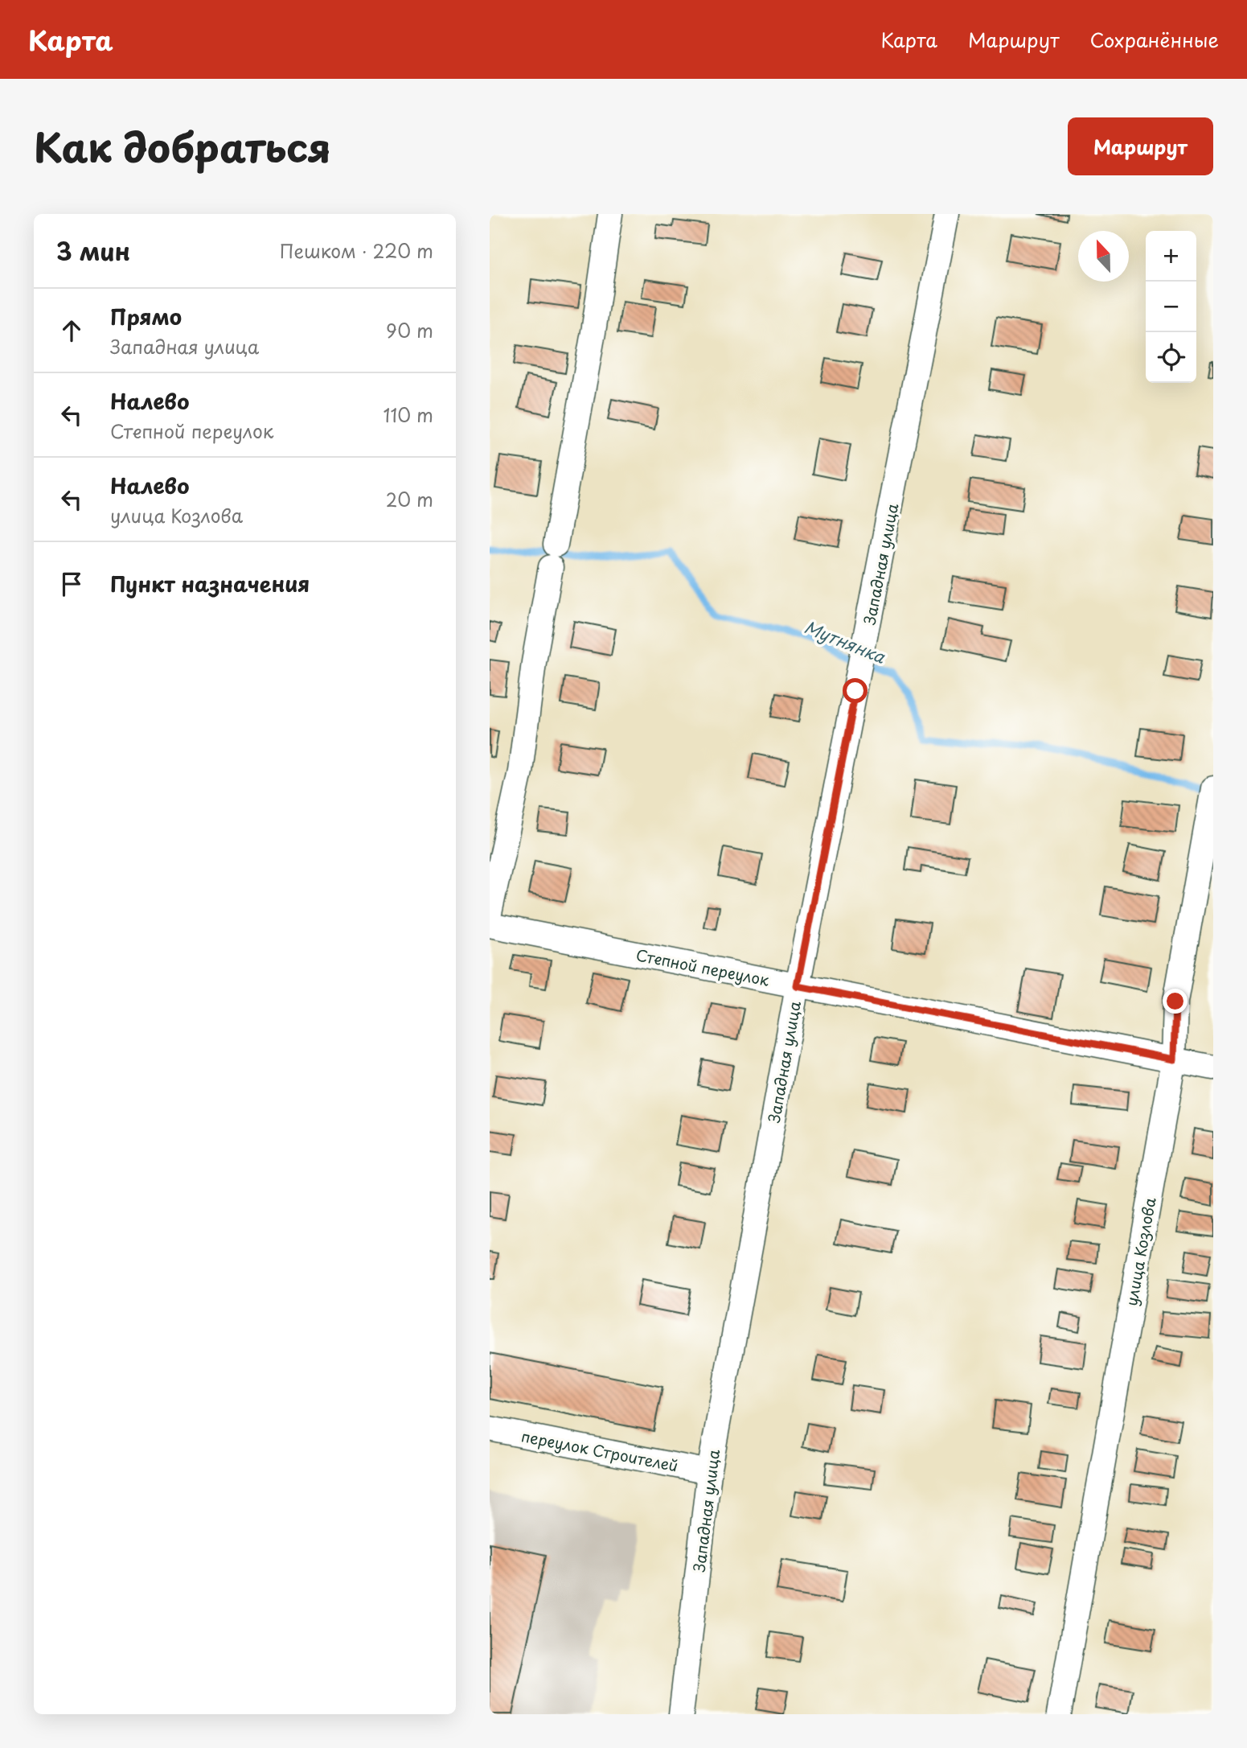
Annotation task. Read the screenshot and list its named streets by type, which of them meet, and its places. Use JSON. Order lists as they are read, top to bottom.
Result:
{
  "streets": {
    "street": [
      "Западная улица",
      "Степной переулок",
      "улица Козлова",
      "переулок Строителей"
    ]
  },
  "crossings": [
    ["Западная улица", "Степной переулок"],
    ["Западная улица", "переулок Строителей"],
    ["Степной переулок", "улица Козлова"]
  ],
  "water": ["Мутнянка"],
  "north": "top",
  "page": {
    "header": "Карта",
    "nav": ["Карта", "Маршрут", "Сохранённые"],
    "title": "Как добраться",
    "buttons": "Маршрут",
    "heading": ["3 мин", "Пешком · 220 m"],
    "map_buttons": ["+", "−"],
    "list": [
      ["Прямо", "Западная улица", "90 m"],
      ["Налево", "Степной переулок", "110 m"],
      ["Налево", "улица Козлова", "20 m"],
      "Пункт назначения"
    ]
  }
}
